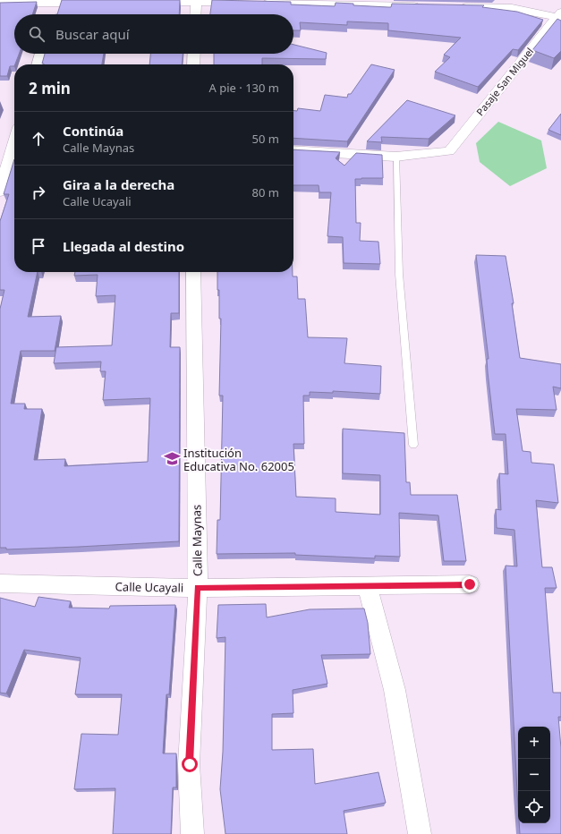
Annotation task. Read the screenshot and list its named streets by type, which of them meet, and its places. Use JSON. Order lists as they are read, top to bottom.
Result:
{
  "streets": {
    "street": ["Pasaje San Miguel", "Calle Maynas", "Calle Ucayali"]
  },
  "crossings": [
    ["Calle Maynas", "Calle Ucayali"]
  ],
  "places": {
    "school or university": ["Institución Educativa No. 62005"]
  },
  "page": {
    "search": "Buscar aquí",
    "heading": ["2 min", "A pie · 130 m"],
    "list": [
      ["Continúa", "Calle Maynas", "50 m"],
      ["Gira a la derecha", "Calle Ucayali", "80 m"],
      "Llegada al destino"
    ],
    "map_buttons": ["+", "−"]
  }
}
